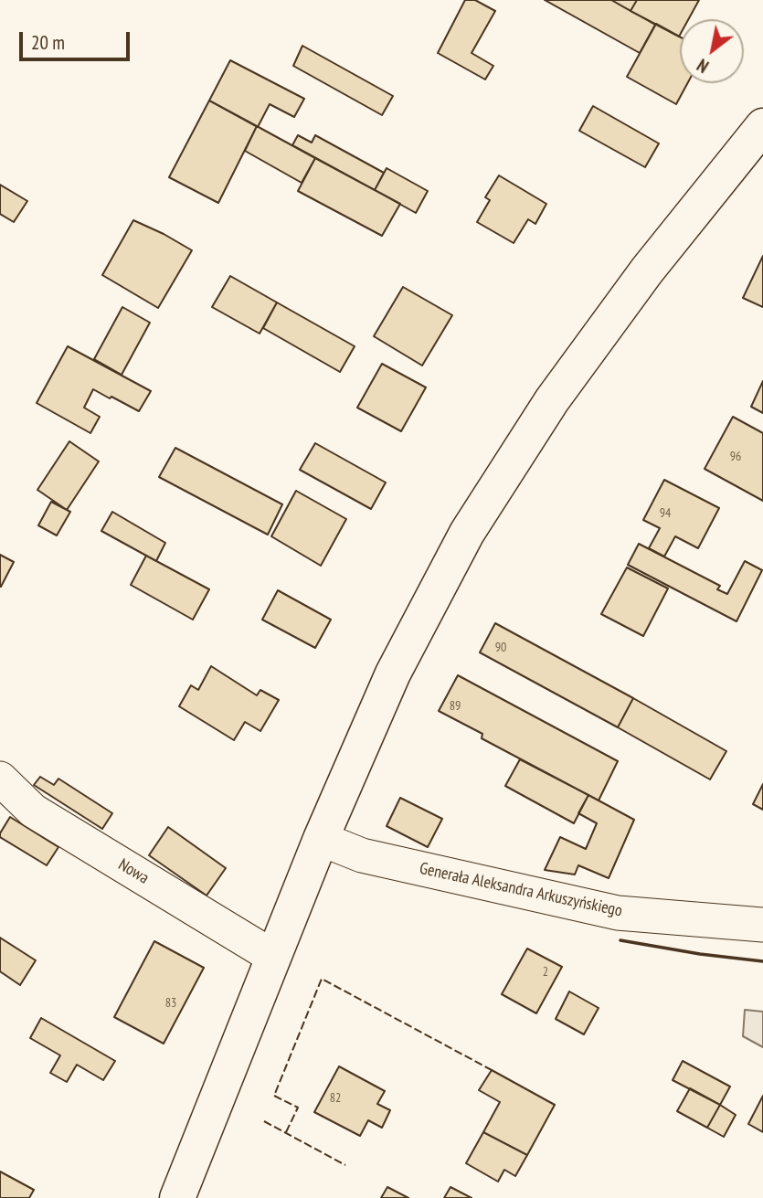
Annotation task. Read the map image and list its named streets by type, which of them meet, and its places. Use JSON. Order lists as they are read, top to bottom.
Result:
{
  "streets": {
    "street": ["Nowa", "Generała Aleksandra Arkuszyńskiego"]
  },
  "house_numbers": [
    "96",
    "94",
    "90",
    "89",
    "2",
    "83",
    "82"
  ],
  "scale_bar": "20 m",
  "north": "bottom left"
}
